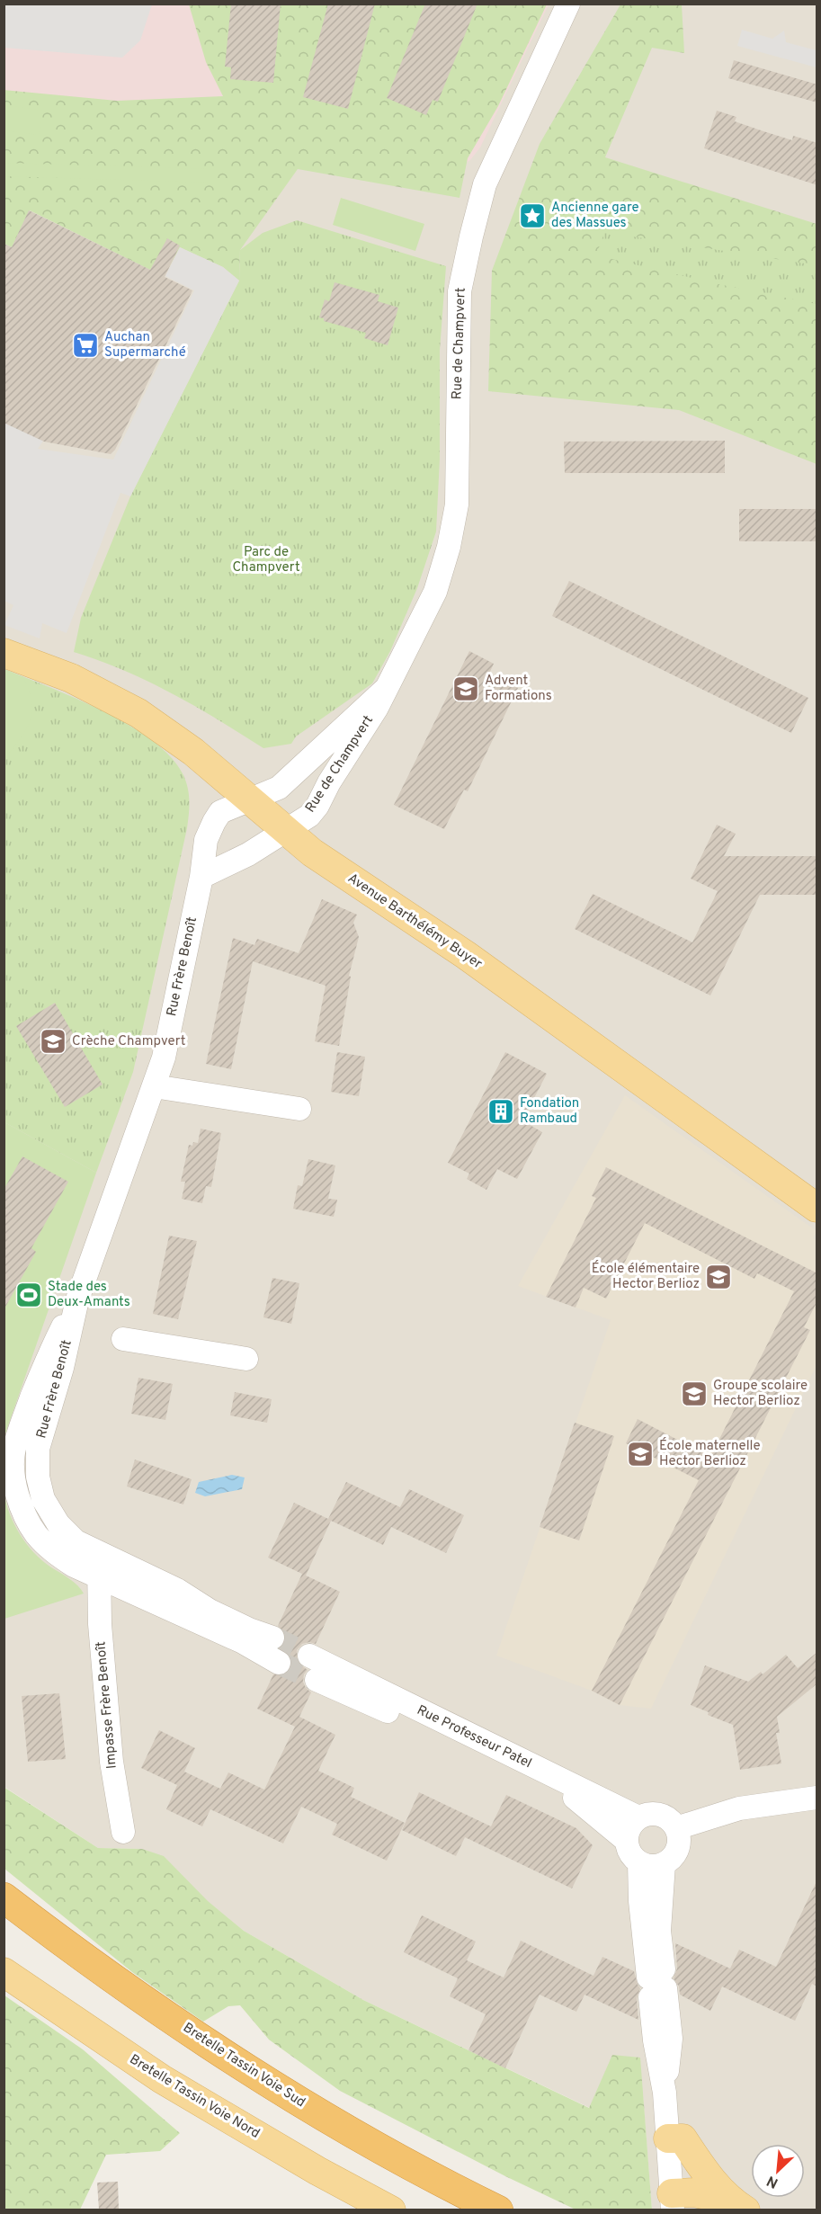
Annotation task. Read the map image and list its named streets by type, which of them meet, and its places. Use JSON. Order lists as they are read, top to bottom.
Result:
{
  "streets": {
    "highway": ["Bretelle Tassin Voie Sud"],
    "main road": ["Avenue Barthélémy Buyer", "Bretelle Tassin Voie Nord"],
    "street": [
      "Rue de Champvert",
      "Rue Frère Benoît",
      "Impasse Frère Benoît",
      "Rue Professeur Patel"
    ]
  },
  "crossings": [
    ["Rue de Champvert", "Avenue Barthélémy Buyer"],
    ["Rue de Champvert", "Rue Frère Benoît"],
    ["Rue Frère Benoît", "Impasse Frère Benoît"]
  ],
  "parks": ["Parc de Champvert"],
  "places": {
    "place": ["Ancienne gare des Massues"],
    "supermarket": ["Auchan Supermarché"],
    "school or university": [
      "Advent Formations",
      "Crèche Champvert",
      "École élémentaire Hector Berlioz",
      "Groupe scolaire Hector Berlioz",
      "École maternelle Hector Berlioz"
    ],
    "building": ["Fondation Rambaud"],
    "sports": ["Stade des Deux-Amants"]
  },
  "north": "bottom left"
}
